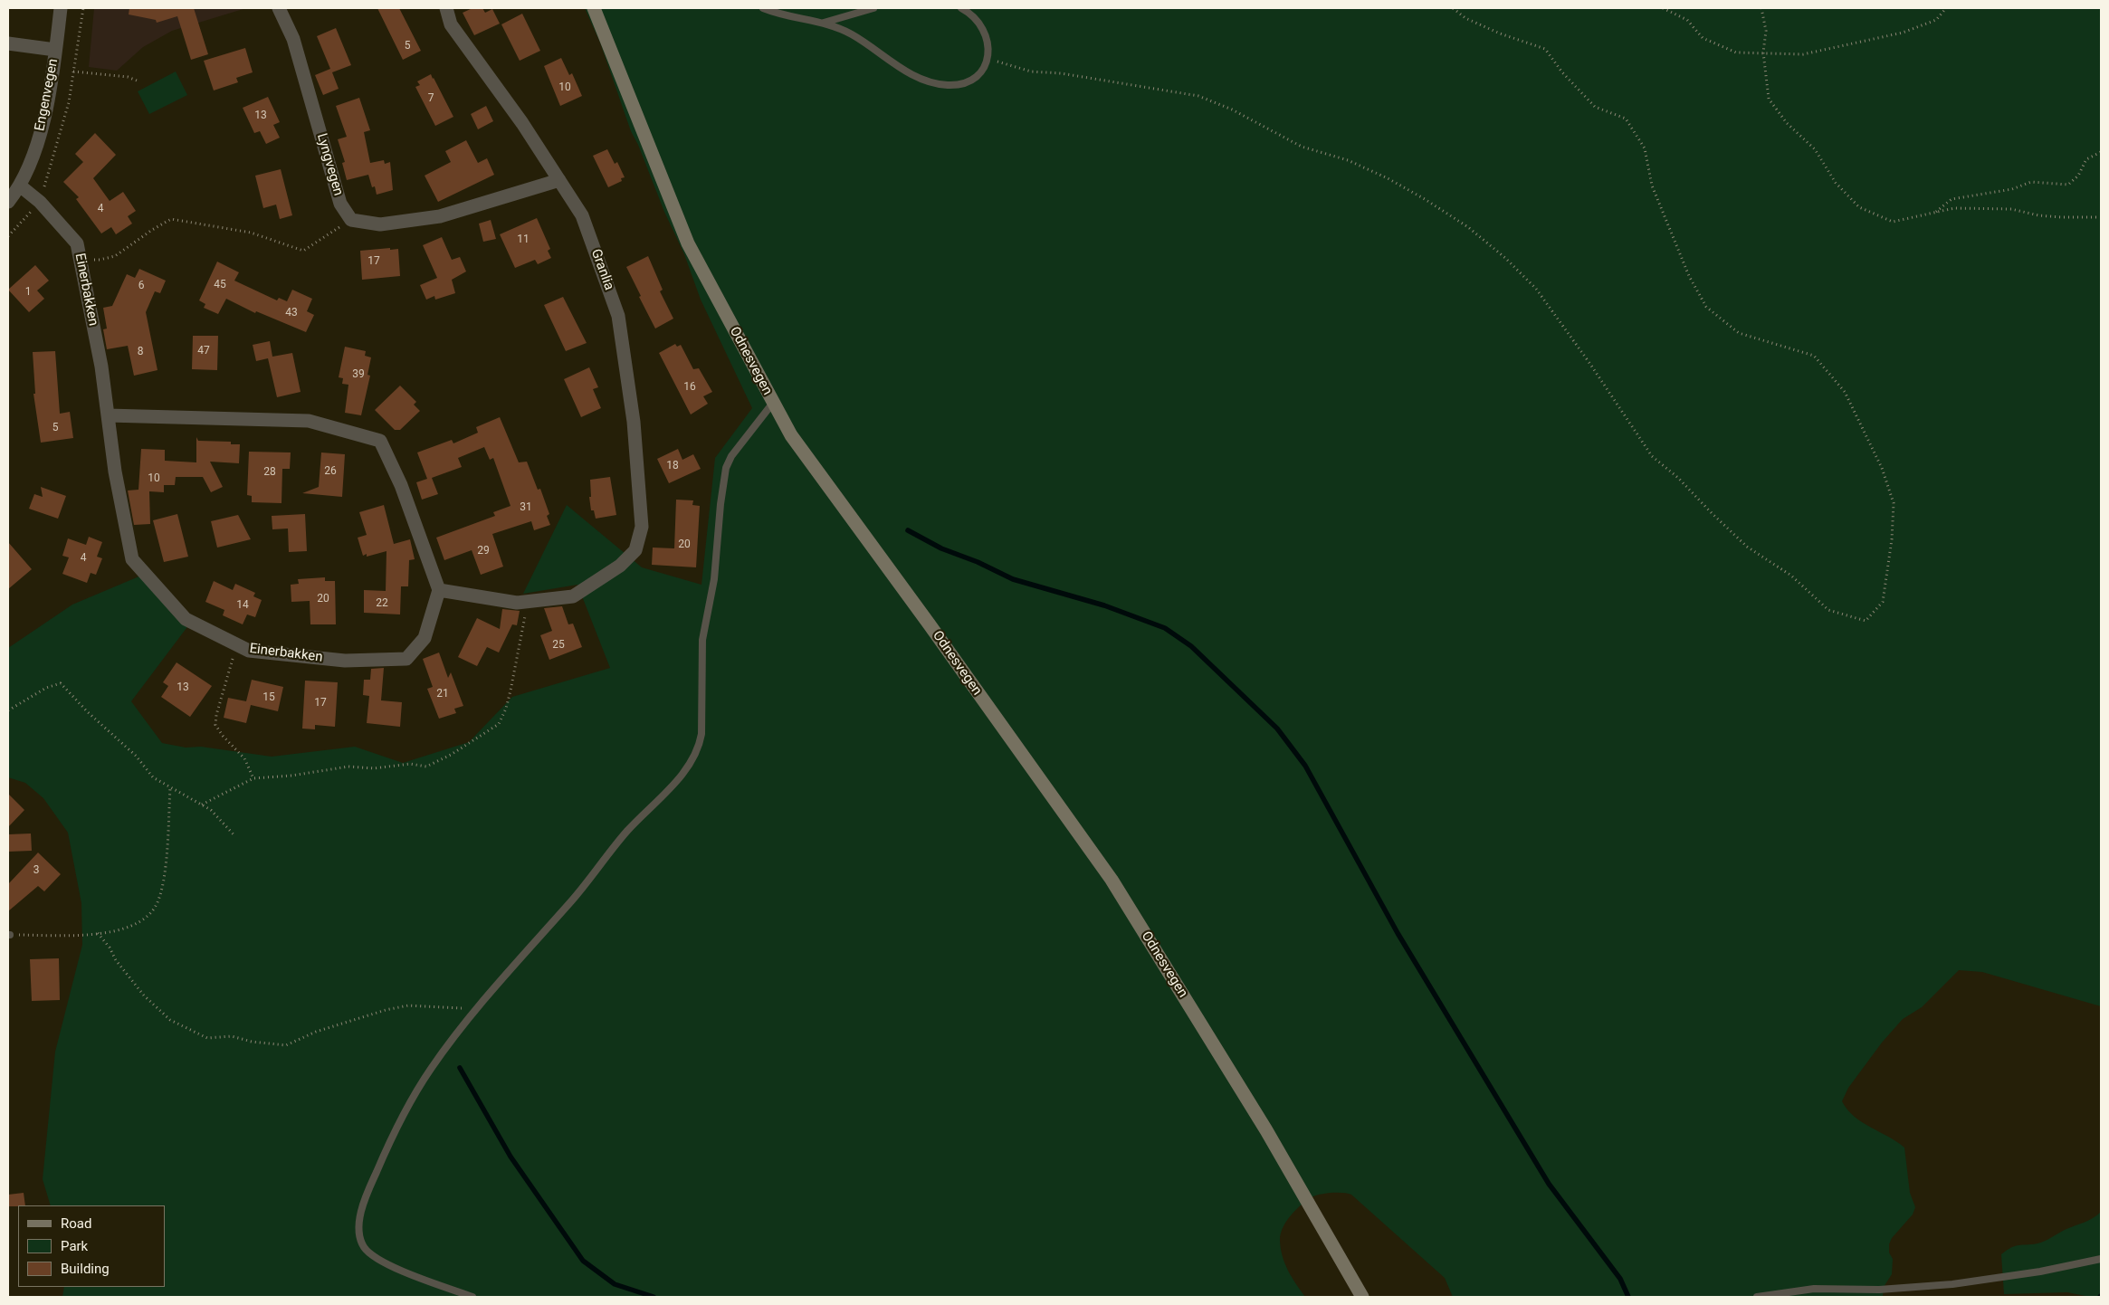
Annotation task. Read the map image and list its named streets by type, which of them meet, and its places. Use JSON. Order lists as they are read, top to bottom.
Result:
{
  "streets": {
    "main road": ["Odnesvegen"],
    "street": [
      "Engenvegen",
      "Lyngvegen",
      "Granlia",
      "Einerbakken"
    ]
  },
  "crossings": [
    ["Engenvegen", "Einerbakken"]
  ],
  "house_numbers": [
    "5",
    "10",
    "7",
    "13",
    "4",
    "11",
    "17",
    "45",
    "6",
    "1",
    "43",
    "47",
    "8",
    "39",
    "16",
    "5",
    "18",
    "26",
    "28",
    "10",
    "31",
    "20",
    "29",
    "4",
    "20",
    "22",
    "14",
    "25",
    "13",
    "21",
    "15",
    "17",
    "3"
  ],
  "legend": ["Road", "Park", "Building"]
}
